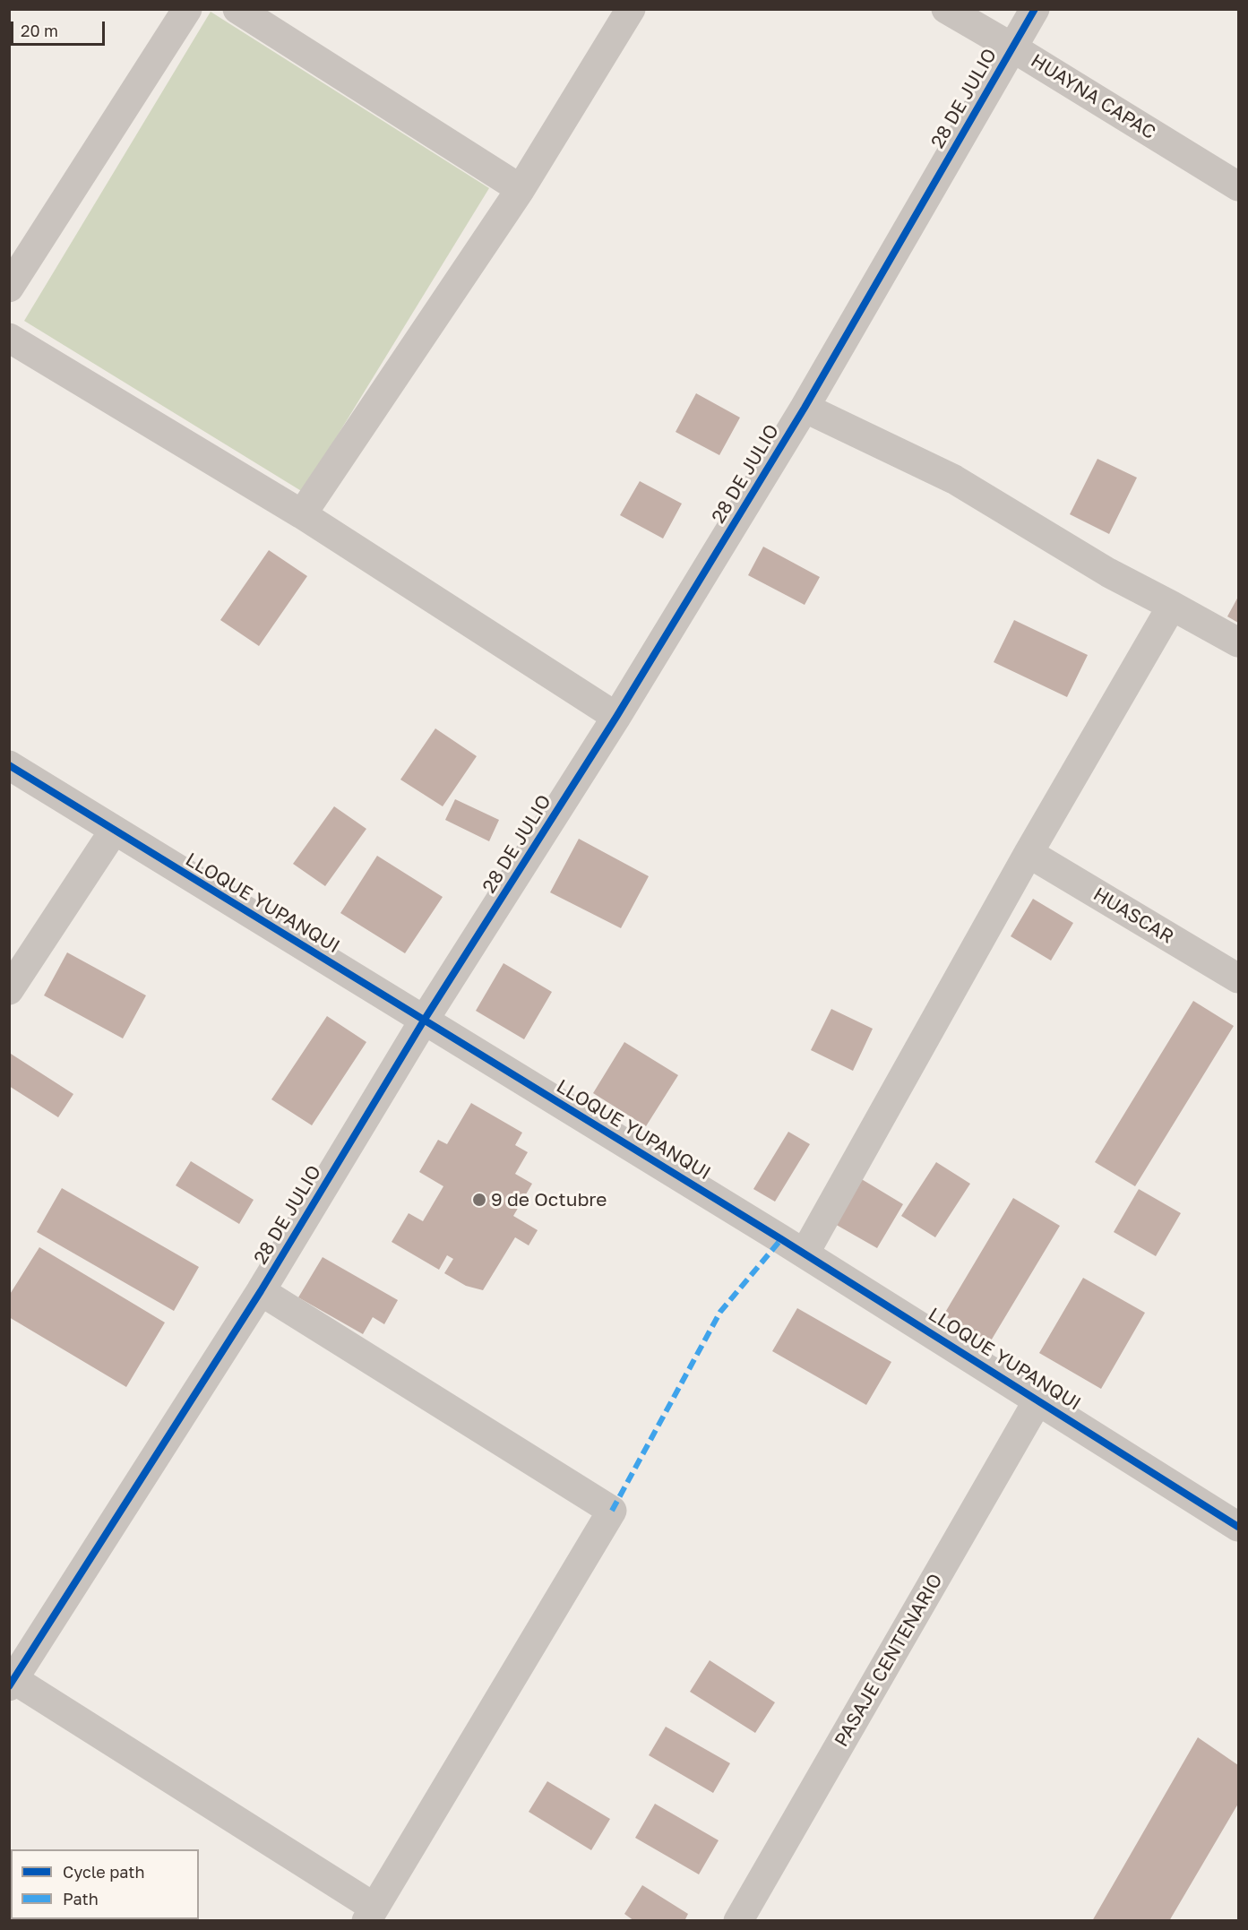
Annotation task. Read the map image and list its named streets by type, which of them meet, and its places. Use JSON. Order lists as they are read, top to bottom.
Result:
{
  "streets": {
    "street": [
      "HUAYNA CAPAC",
      "28 DE JULIO",
      "LLOQUE YUPANQUI",
      "HUASCAR",
      "PASAJE CENTENARIO"
    ]
  },
  "crossings": [
    ["HUAYNA CAPAC", "28 DE JULIO"],
    ["28 DE JULIO", "LLOQUE YUPANQUI"],
    ["LLOQUE YUPANQUI", "PASAJE CENTENARIO"]
  ],
  "places": ["9 de Octubre"],
  "legend": ["Cycle path", "Path"],
  "scale_bar": "20 m"
}
